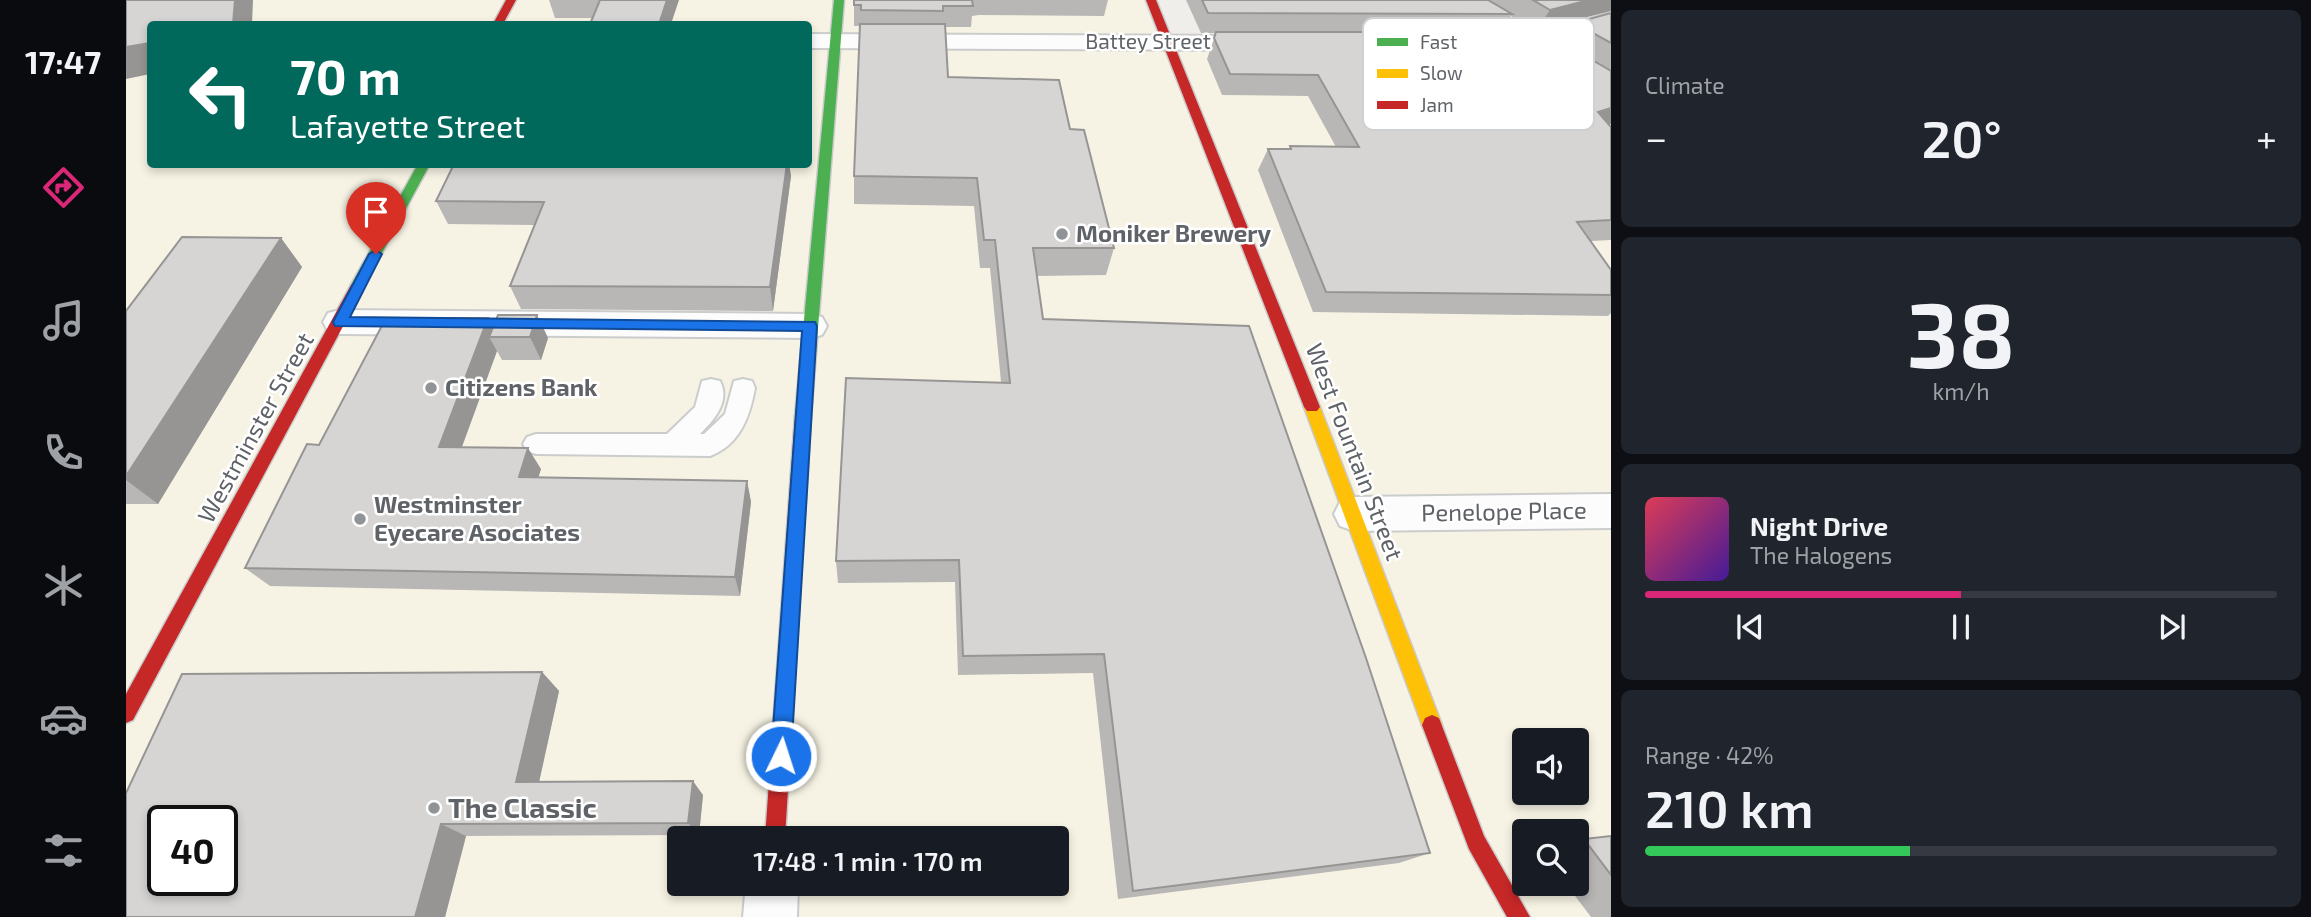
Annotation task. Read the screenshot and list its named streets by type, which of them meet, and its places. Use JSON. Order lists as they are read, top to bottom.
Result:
{
  "streets": {
    "street": [
      "Battey Street",
      "Westminster Street",
      "West Fountain Street",
      "Penelope Place"
    ]
  },
  "crossings": [
    ["Battey Street", "West Fountain Street"],
    ["West Fountain Street", "Penelope Place"]
  ],
  "places": [
    "Moniker Brewery",
    "Citizens Bank",
    "Westminster Eyecare Asociates",
    "The Classic"
  ],
  "legend": ["Fast", "Slow", "Jam"],
  "page": {
    "tabs": "17:47",
    "tile": [
      "Climate",
      ["38", "km/h"],
      ["Range · 42%", "210 km"]
    ],
    "turn": ["70 m", "Lafayette Street"],
    "heat": ["−", "20°", "+"],
    "song": ["Night Drive", "The Halogens"],
    "limit": "40",
    "trip": "17:48 · 1 min · 170 m"
  }
}
